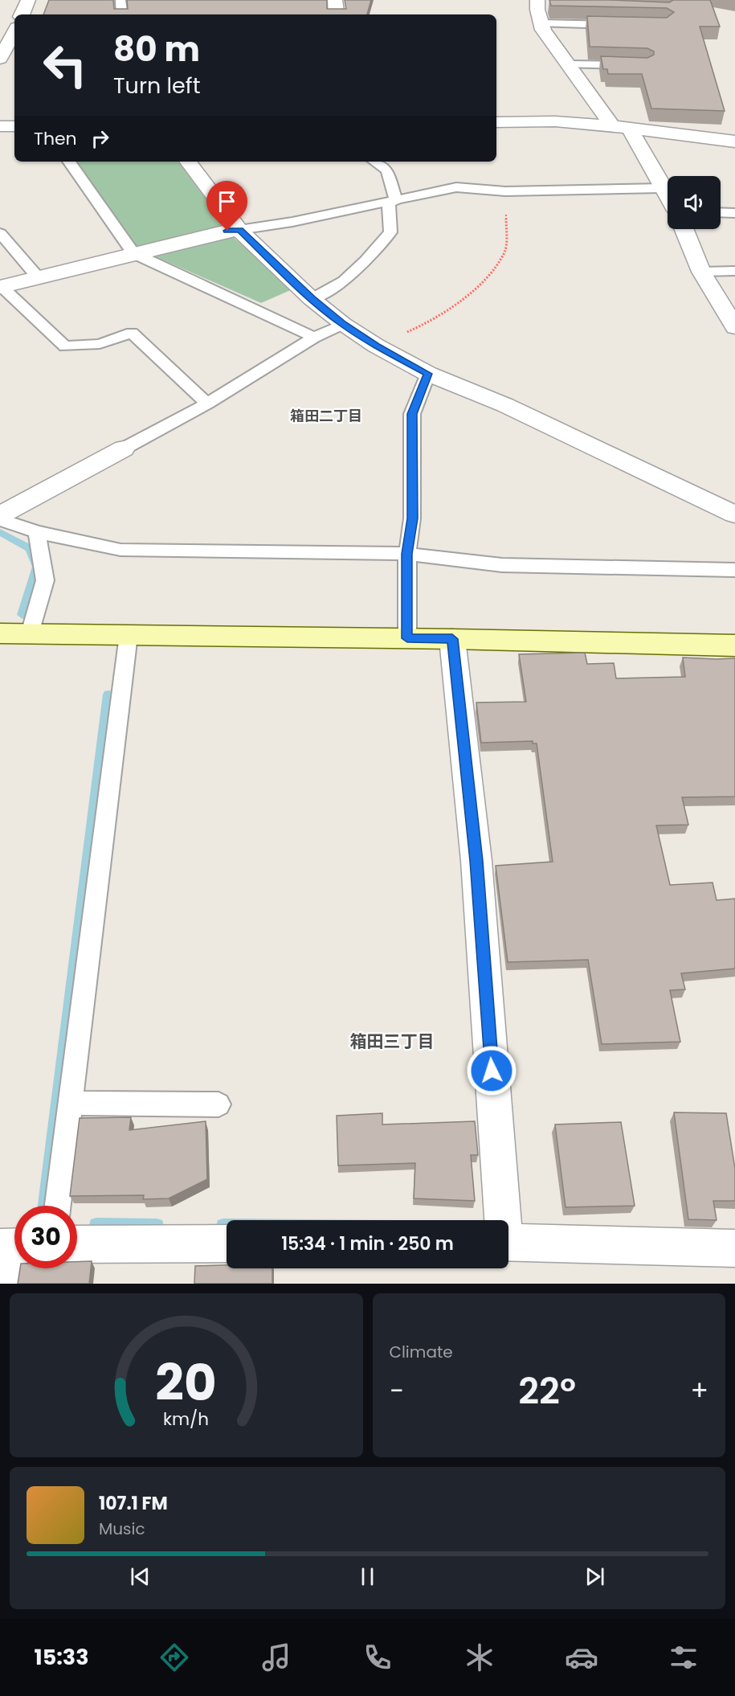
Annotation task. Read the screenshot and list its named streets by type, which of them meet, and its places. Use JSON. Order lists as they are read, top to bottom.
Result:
{
  "districts": ["箱田二丁目", "箱田三丁目"],
  "page": {
    "turn": ["80 m", "Turn left"],
    "then": "Then",
    "limit": "30",
    "trip": "15:34 · 1 min · 250 m",
    "tile": "Climate",
    "heat": ["−", "22°", "+"],
    "song": ["107.1 FM", "Music"],
    "tabs": "15:33",
    "gauge": ["20", "km/h"]
  }
}
